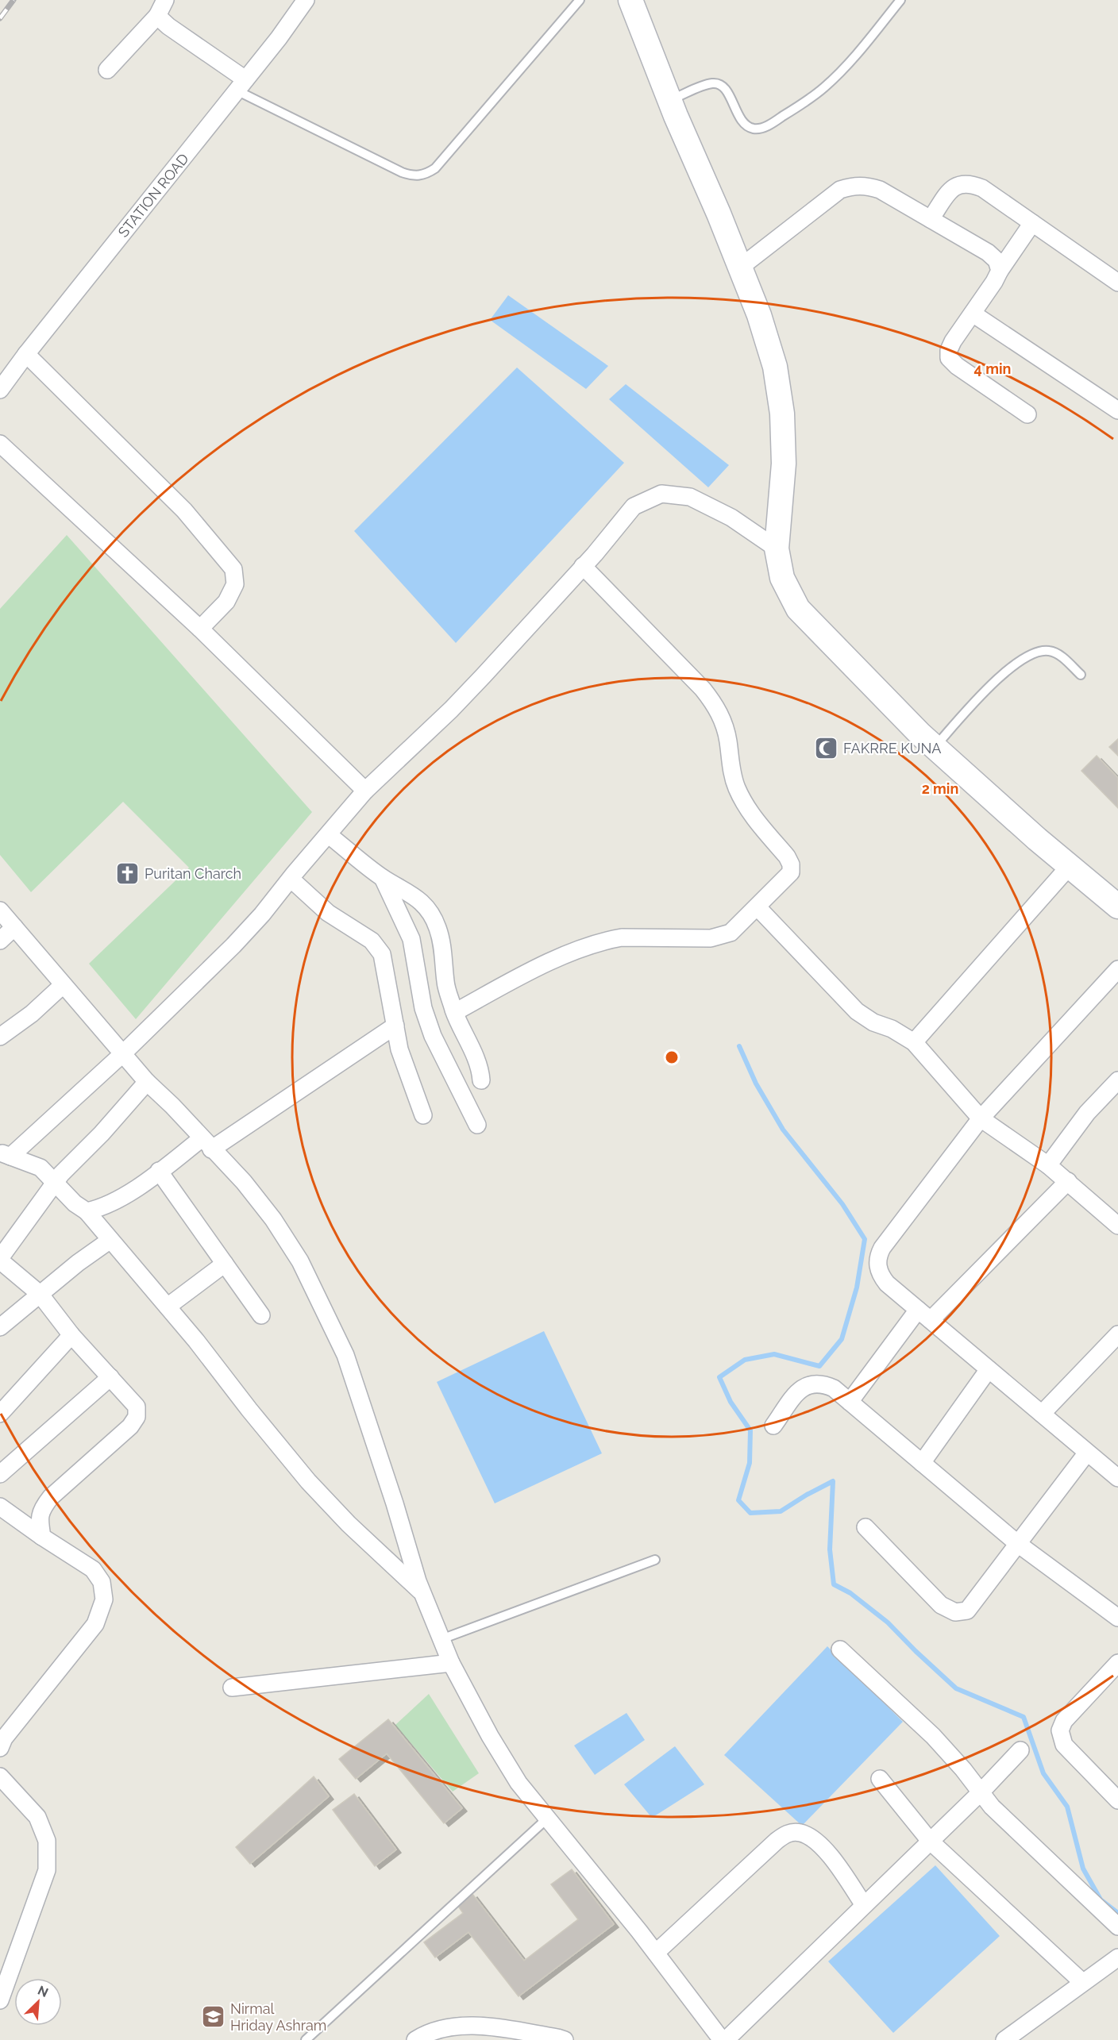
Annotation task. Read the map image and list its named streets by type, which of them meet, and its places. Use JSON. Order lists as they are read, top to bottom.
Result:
{
  "streets": {
    "street": ["STATION ROAD"]
  },
  "places": {
    "mosque": ["FAKRRE KUNA"],
    "church": ["Puritan Charch"],
    "school or university": ["Nirmal Hriday Ashram"]
  },
  "north": "top right",
  "rings": ["4 min", "2 min"]
}
